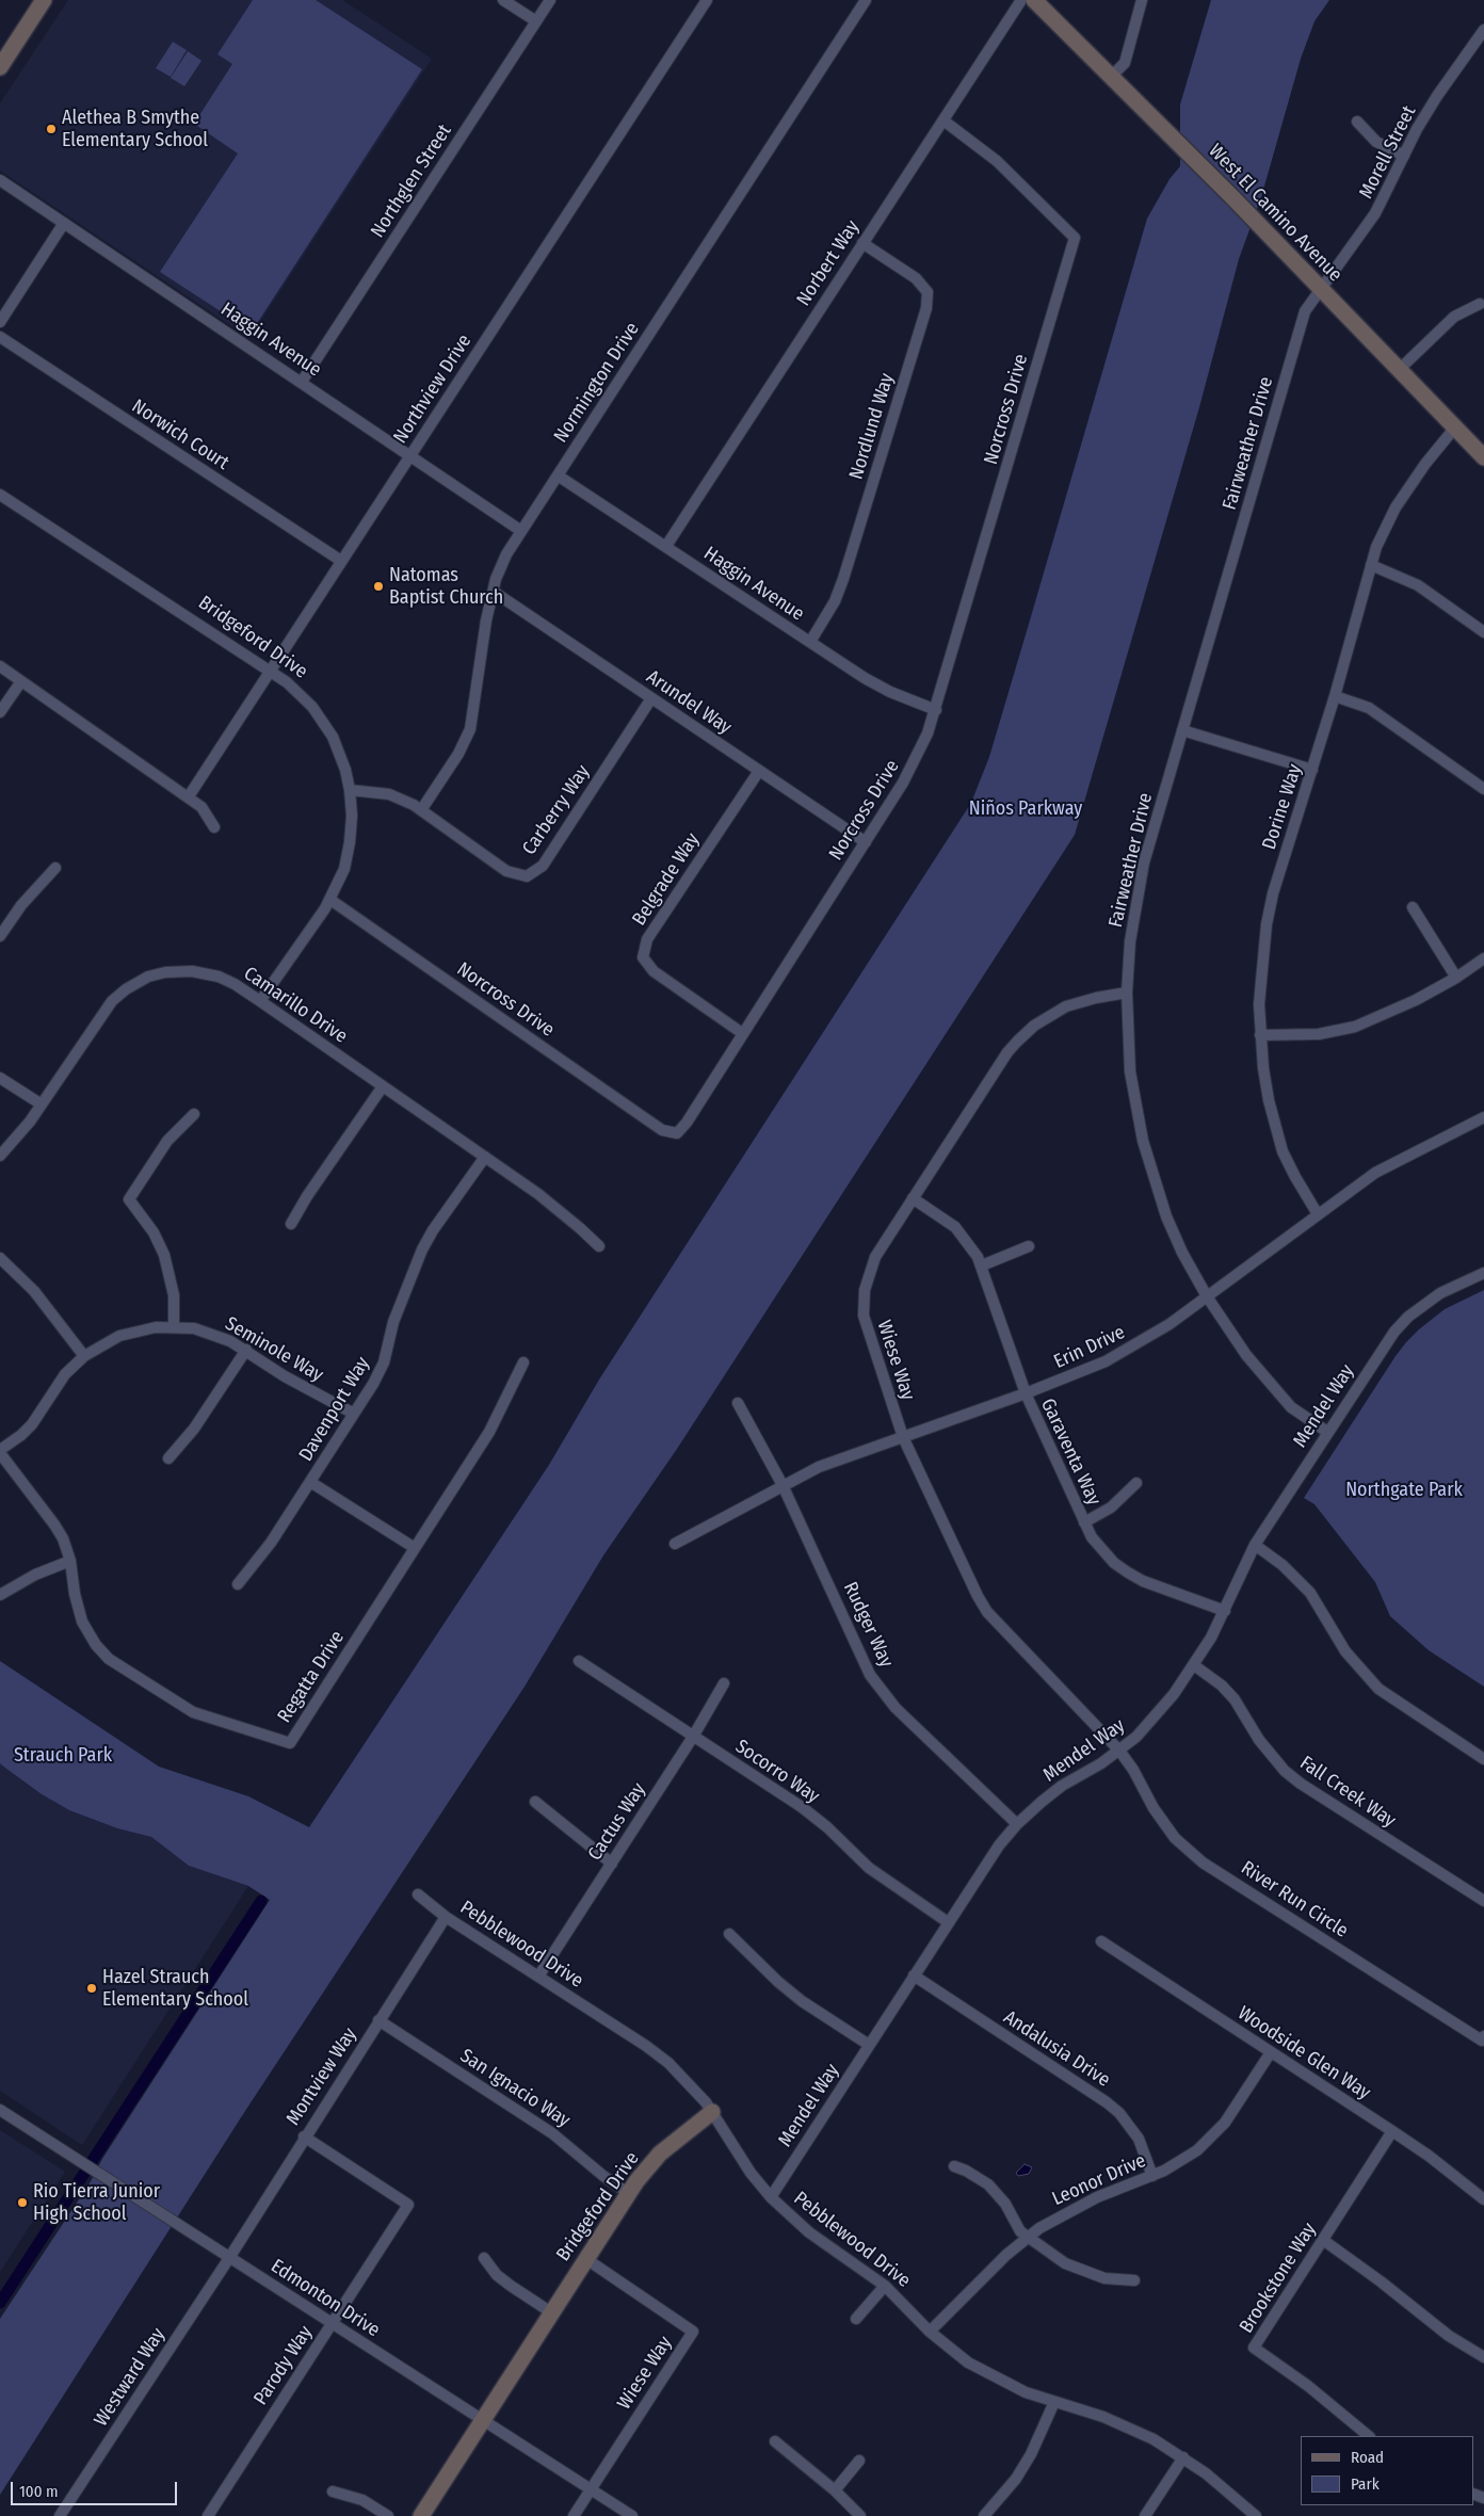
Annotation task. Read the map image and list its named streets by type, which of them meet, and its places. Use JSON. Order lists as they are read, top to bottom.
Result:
{
  "streets": {
    "main road": ["West El Camino Avenue", "Bridgeford Drive"],
    "street": [
      "Morell Street",
      "Northglen Street",
      "Norbert Way",
      "Haggin Avenue",
      "Normington Drive",
      "Northview Drive",
      "Norcross Drive",
      "Nordlund Way",
      "Norwich Court",
      "Fairweather Drive",
      "Arundel Way",
      "Dorine Way",
      "Carberry Way",
      "Belgrade Way",
      "Camarillo Drive",
      "Erin Drive",
      "Seminole Way",
      "Wiese Way",
      "Mendel Way",
      "Davenport Way",
      "Garaventa Way",
      "Rudger Way",
      "Regatta Drive",
      "Socorro Way",
      "Fall Creek Way",
      "Cactus Way",
      "River Run Circle",
      "Pebblewood Drive",
      "Andalusia Drive",
      "Woodside Glen Way",
      "Montview Way",
      "San Ignacio Way",
      "Leonor Drive",
      "Brookstone Way",
      "Edmonton Drive",
      "Parody Way",
      "Westward Way"
    ]
  },
  "crossings": [
    ["Morell Street", "West El Camino Avenue"],
    ["Morell Street", "Fairweather Drive"],
    ["Northglen Street", "Haggin Avenue"],
    ["West El Camino Avenue", "Fairweather Drive"],
    ["West El Camino Avenue", "Dorine Way"],
    ["Norbert Way", "Haggin Avenue"],
    ["Norbert Way", "Norcross Drive"],
    ["Norbert Way", "Nordlund Way"],
    ["Haggin Avenue", "Normington Drive"],
    ["Haggin Avenue", "Northview Drive"],
    ["Haggin Avenue", "Norcross Drive"],
    ["Haggin Avenue", "Nordlund Way"],
    ["Normington Drive", "Arundel Way"],
    ["Normington Drive", "Carberry Way"],
    ["Northview Drive", "Norwich Court"],
    ["Northview Drive", "Bridgeford Drive"],
    ["Norcross Drive", "Bridgeford Drive"],
    ["Norcross Drive", "Arundel Way"],
    ["Norcross Drive", "Belgrade Way"],
    ["Fairweather Drive", "Erin Drive"],
    ["Fairweather Drive", "Wiese Way"],
    ["Fairweather Drive", "Mendel Way"],
    ["Bridgeford Drive", "Carberry Way"],
    ["Bridgeford Drive", "Camarillo Drive"],
    ["Bridgeford Drive", "Wiese Way"],
    ["Bridgeford Drive", "Pebblewood Drive"],
    ["Bridgeford Drive", "San Ignacio Way"],
    ["Bridgeford Drive", "Edmonton Drive"],
    ["Arundel Way", "Carberry Way"],
    ["Arundel Way", "Belgrade Way"],
    ["Dorine Way", "Erin Drive"],
    ["Camarillo Drive", "Davenport Way"],
    ["Erin Drive", "Wiese Way"],
    ["Erin Drive", "Garaventa Way"],
    ["Erin Drive", "Rudger Way"],
    ["Seminole Way", "Davenport Way"],
    ["Seminole Way", "Regatta Drive"],
    ["Wiese Way", "Mendel Way"],
    ["Wiese Way", "Garaventa Way"],
    ["Wiese Way", "River Run Circle"],
    ["Wiese Way", "Edmonton Drive"],
    ["Mendel Way", "Garaventa Way"],
    ["Mendel Way", "Rudger Way"],
    ["Mendel Way", "Socorro Way"],
    ["Mendel Way", "Fall Creek Way"],
    ["Mendel Way", "River Run Circle"],
    ["Mendel Way", "Pebblewood Drive"],
    ["Mendel Way", "Andalusia Drive"],
    ["Socorro Way", "Cactus Way"],
    ["Cactus Way", "Pebblewood Drive"],
    ["Pebblewood Drive", "Montview Way"],
    ["Pebblewood Drive", "Leonor Drive"],
    ["Andalusia Drive", "Leonor Drive"],
    ["Woodside Glen Way", "Leonor Drive"],
    ["Woodside Glen Way", "Brookstone Way"],
    ["Montview Way", "San Ignacio Way"],
    ["Montview Way", "Edmonton Drive"],
    ["Montview Way", "Parody Way"],
    ["Montview Way", "Westward Way"],
    ["Edmonton Drive", "Parody Way"],
    ["Edmonton Drive", "Westward Way"]
  ],
  "parks": ["Niños Parkway", "Northgate Park", "Strauch Park"],
  "places": [
    "Alethea B Smythe Elementary School",
    "Natomas Baptist Church",
    "Hazel Strauch Elementary School",
    "Rio Tierra Junior High School"
  ],
  "legend": ["Road", "Park"],
  "scale_bar": "100 m"
}
